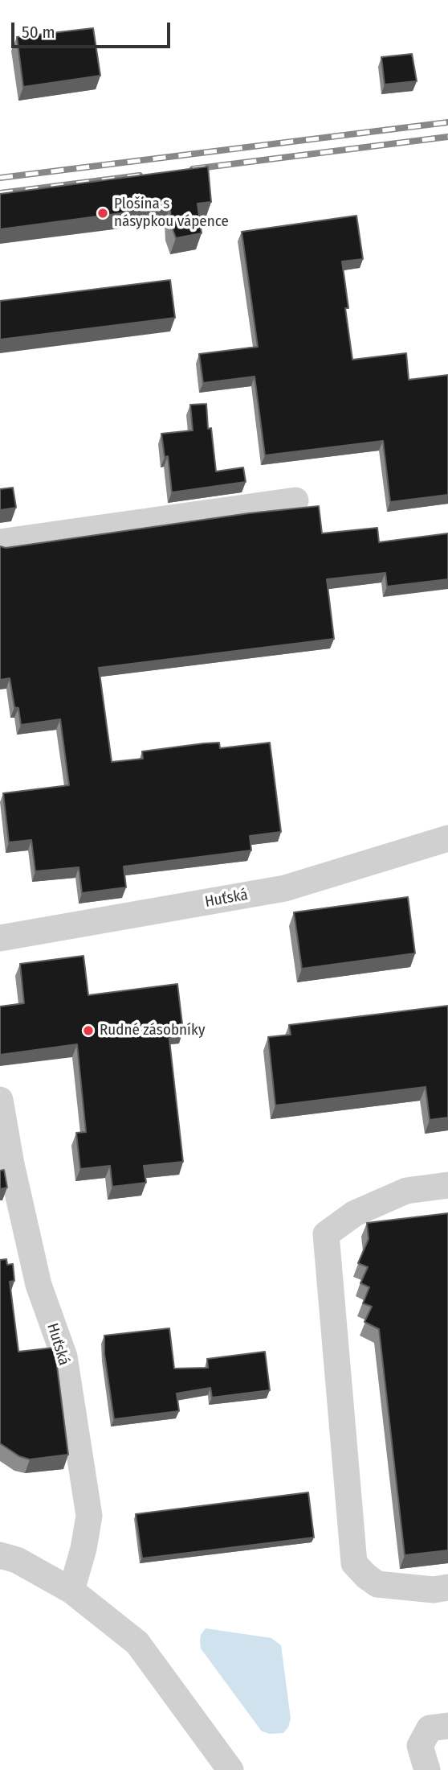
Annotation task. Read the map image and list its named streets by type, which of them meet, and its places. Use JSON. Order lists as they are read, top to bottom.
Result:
{
  "streets": {
    "street": ["Huťská"]
  },
  "places": ["Plošina s násypkou vápence", "Rudné zásobníky"],
  "scale_bar": "50 m"
}
